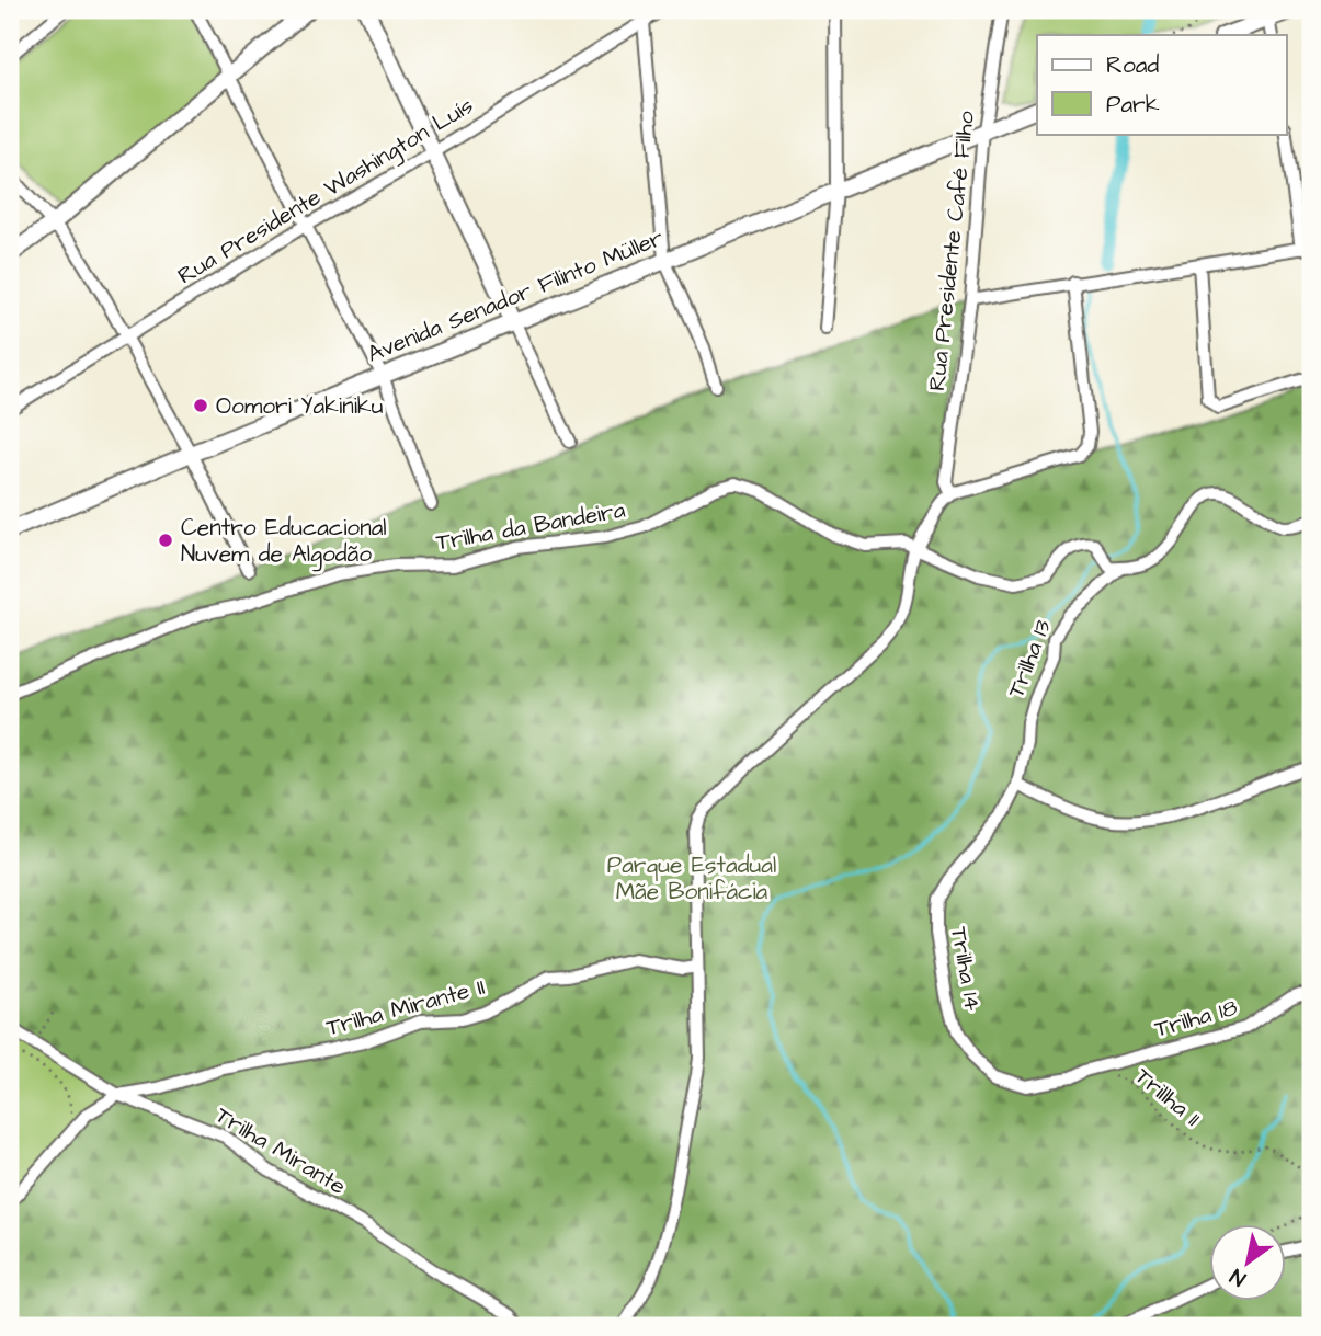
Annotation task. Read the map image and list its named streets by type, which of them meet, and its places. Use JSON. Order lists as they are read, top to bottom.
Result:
{
  "streets": {
    "street": [
      "Rua Presidente Washington Luís",
      "Rua Presidente Café Filho",
      "Avenida Senador Filinto Müller",
      "Trilha da Bandeira",
      "Trilha 13",
      "Trilha 14",
      "Trilha Mirante II",
      "Trilha 18",
      "Trilha Mirante"
    ],
    "path": ["Trillha 11"]
  },
  "crossings": [
    ["Rua Presidente Café Filho", "Avenida Senador Filinto Müller"],
    ["Trilha 13", "Trilha 14"],
    ["Trilha 14", "Trilha 18"],
    ["Trilha Mirante II", "Trilha Mirante"]
  ],
  "parks": ["Parque Estadual Mãe Bonifácia"],
  "places": ["Oomori Yakiniku", "Centro Educacional Nuvem de Algodão"],
  "legend": ["Road", "Park"],
  "north": "bottom left"
}
